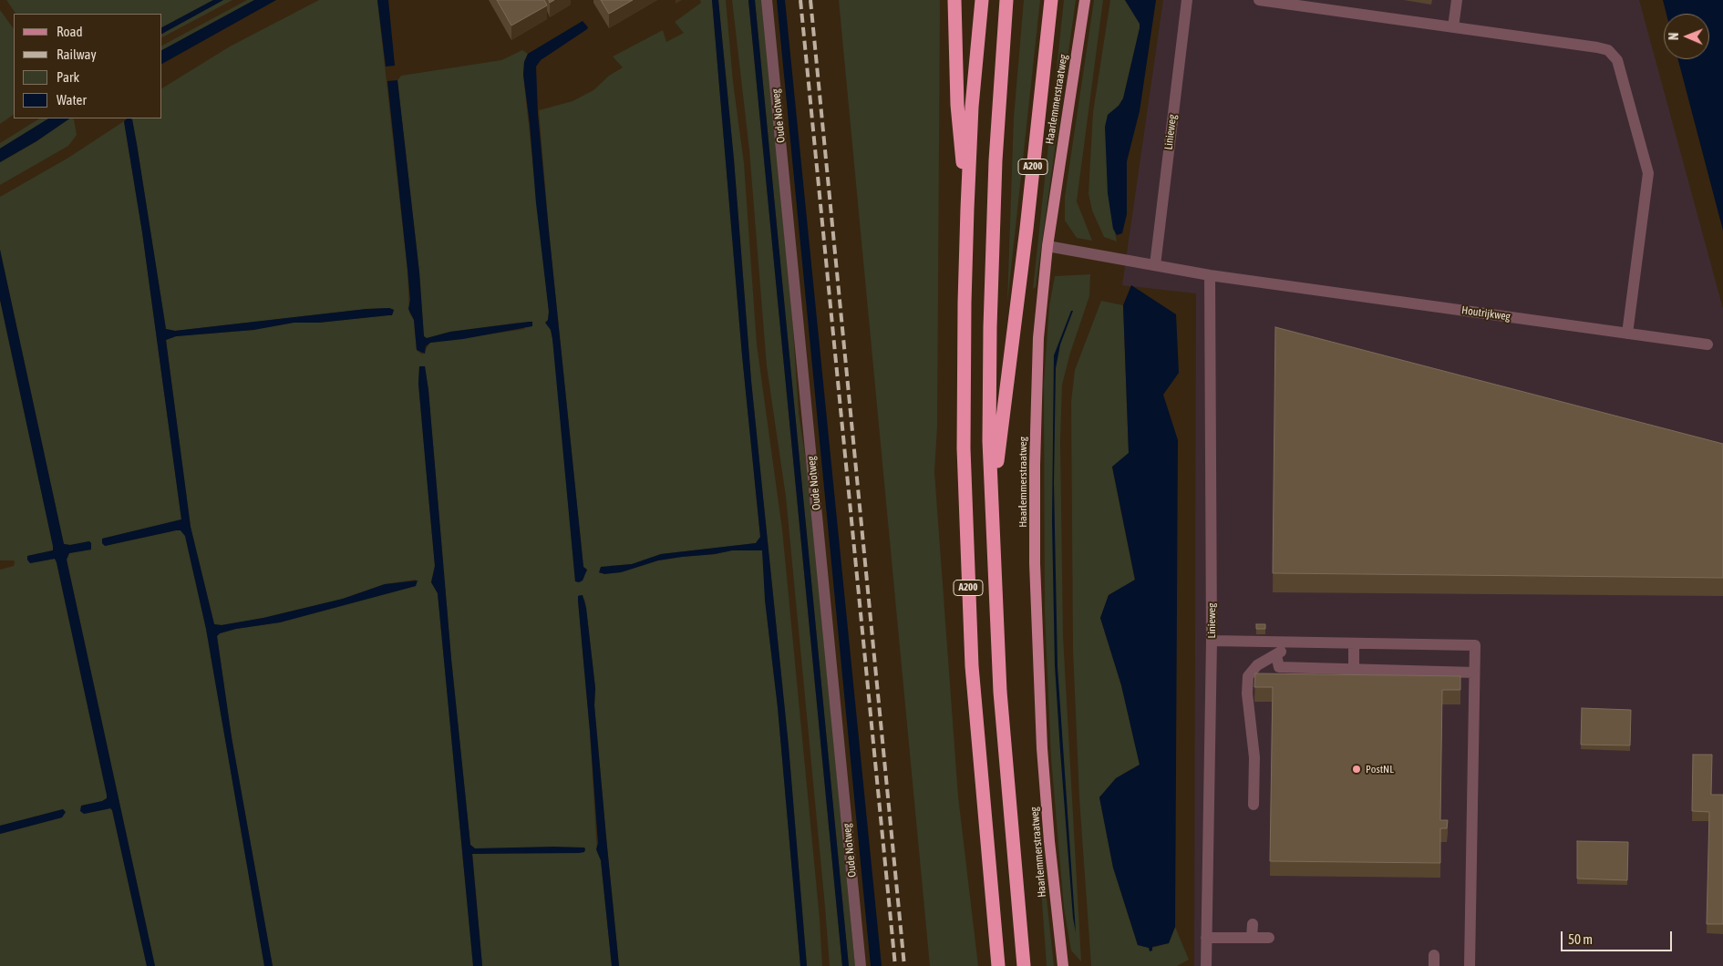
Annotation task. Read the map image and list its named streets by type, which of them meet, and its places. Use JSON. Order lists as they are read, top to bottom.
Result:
{
  "streets": {
    "highway": ["A200"],
    "main road": ["Haarlemmerstraatweg"],
    "street": ["Oude Notweg", "Linieweg", "Houtrijkweg"]
  },
  "crossings": [
    ["Linieweg", "Houtrijkweg"]
  ],
  "places": ["PostNL"],
  "legend": [
    "Road",
    "Railway",
    "Park",
    "Water"
  ],
  "scale_bar": "50 m",
  "north": "left"
}
